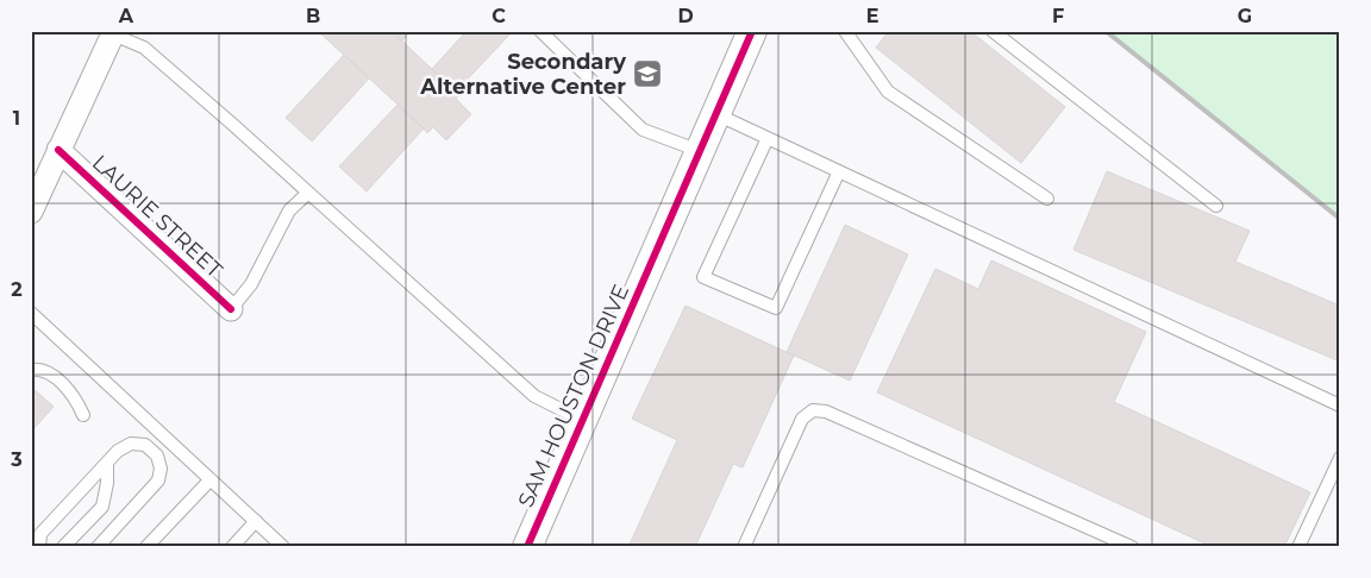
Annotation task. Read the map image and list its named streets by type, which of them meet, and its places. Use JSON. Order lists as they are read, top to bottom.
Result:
{
  "streets": {
    "street": ["LAURIE STREET", "SAM HOUSTON DRIVE"]
  },
  "places": {
    "school or university": ["Secondary Alternative Center"]
  },
  "grid": {
    "columns": [
      "A",
      "B",
      "C",
      "D",
      "E",
      "F",
      "G"
    ],
    "rows": ["1", "2", "3"]
  }
}
